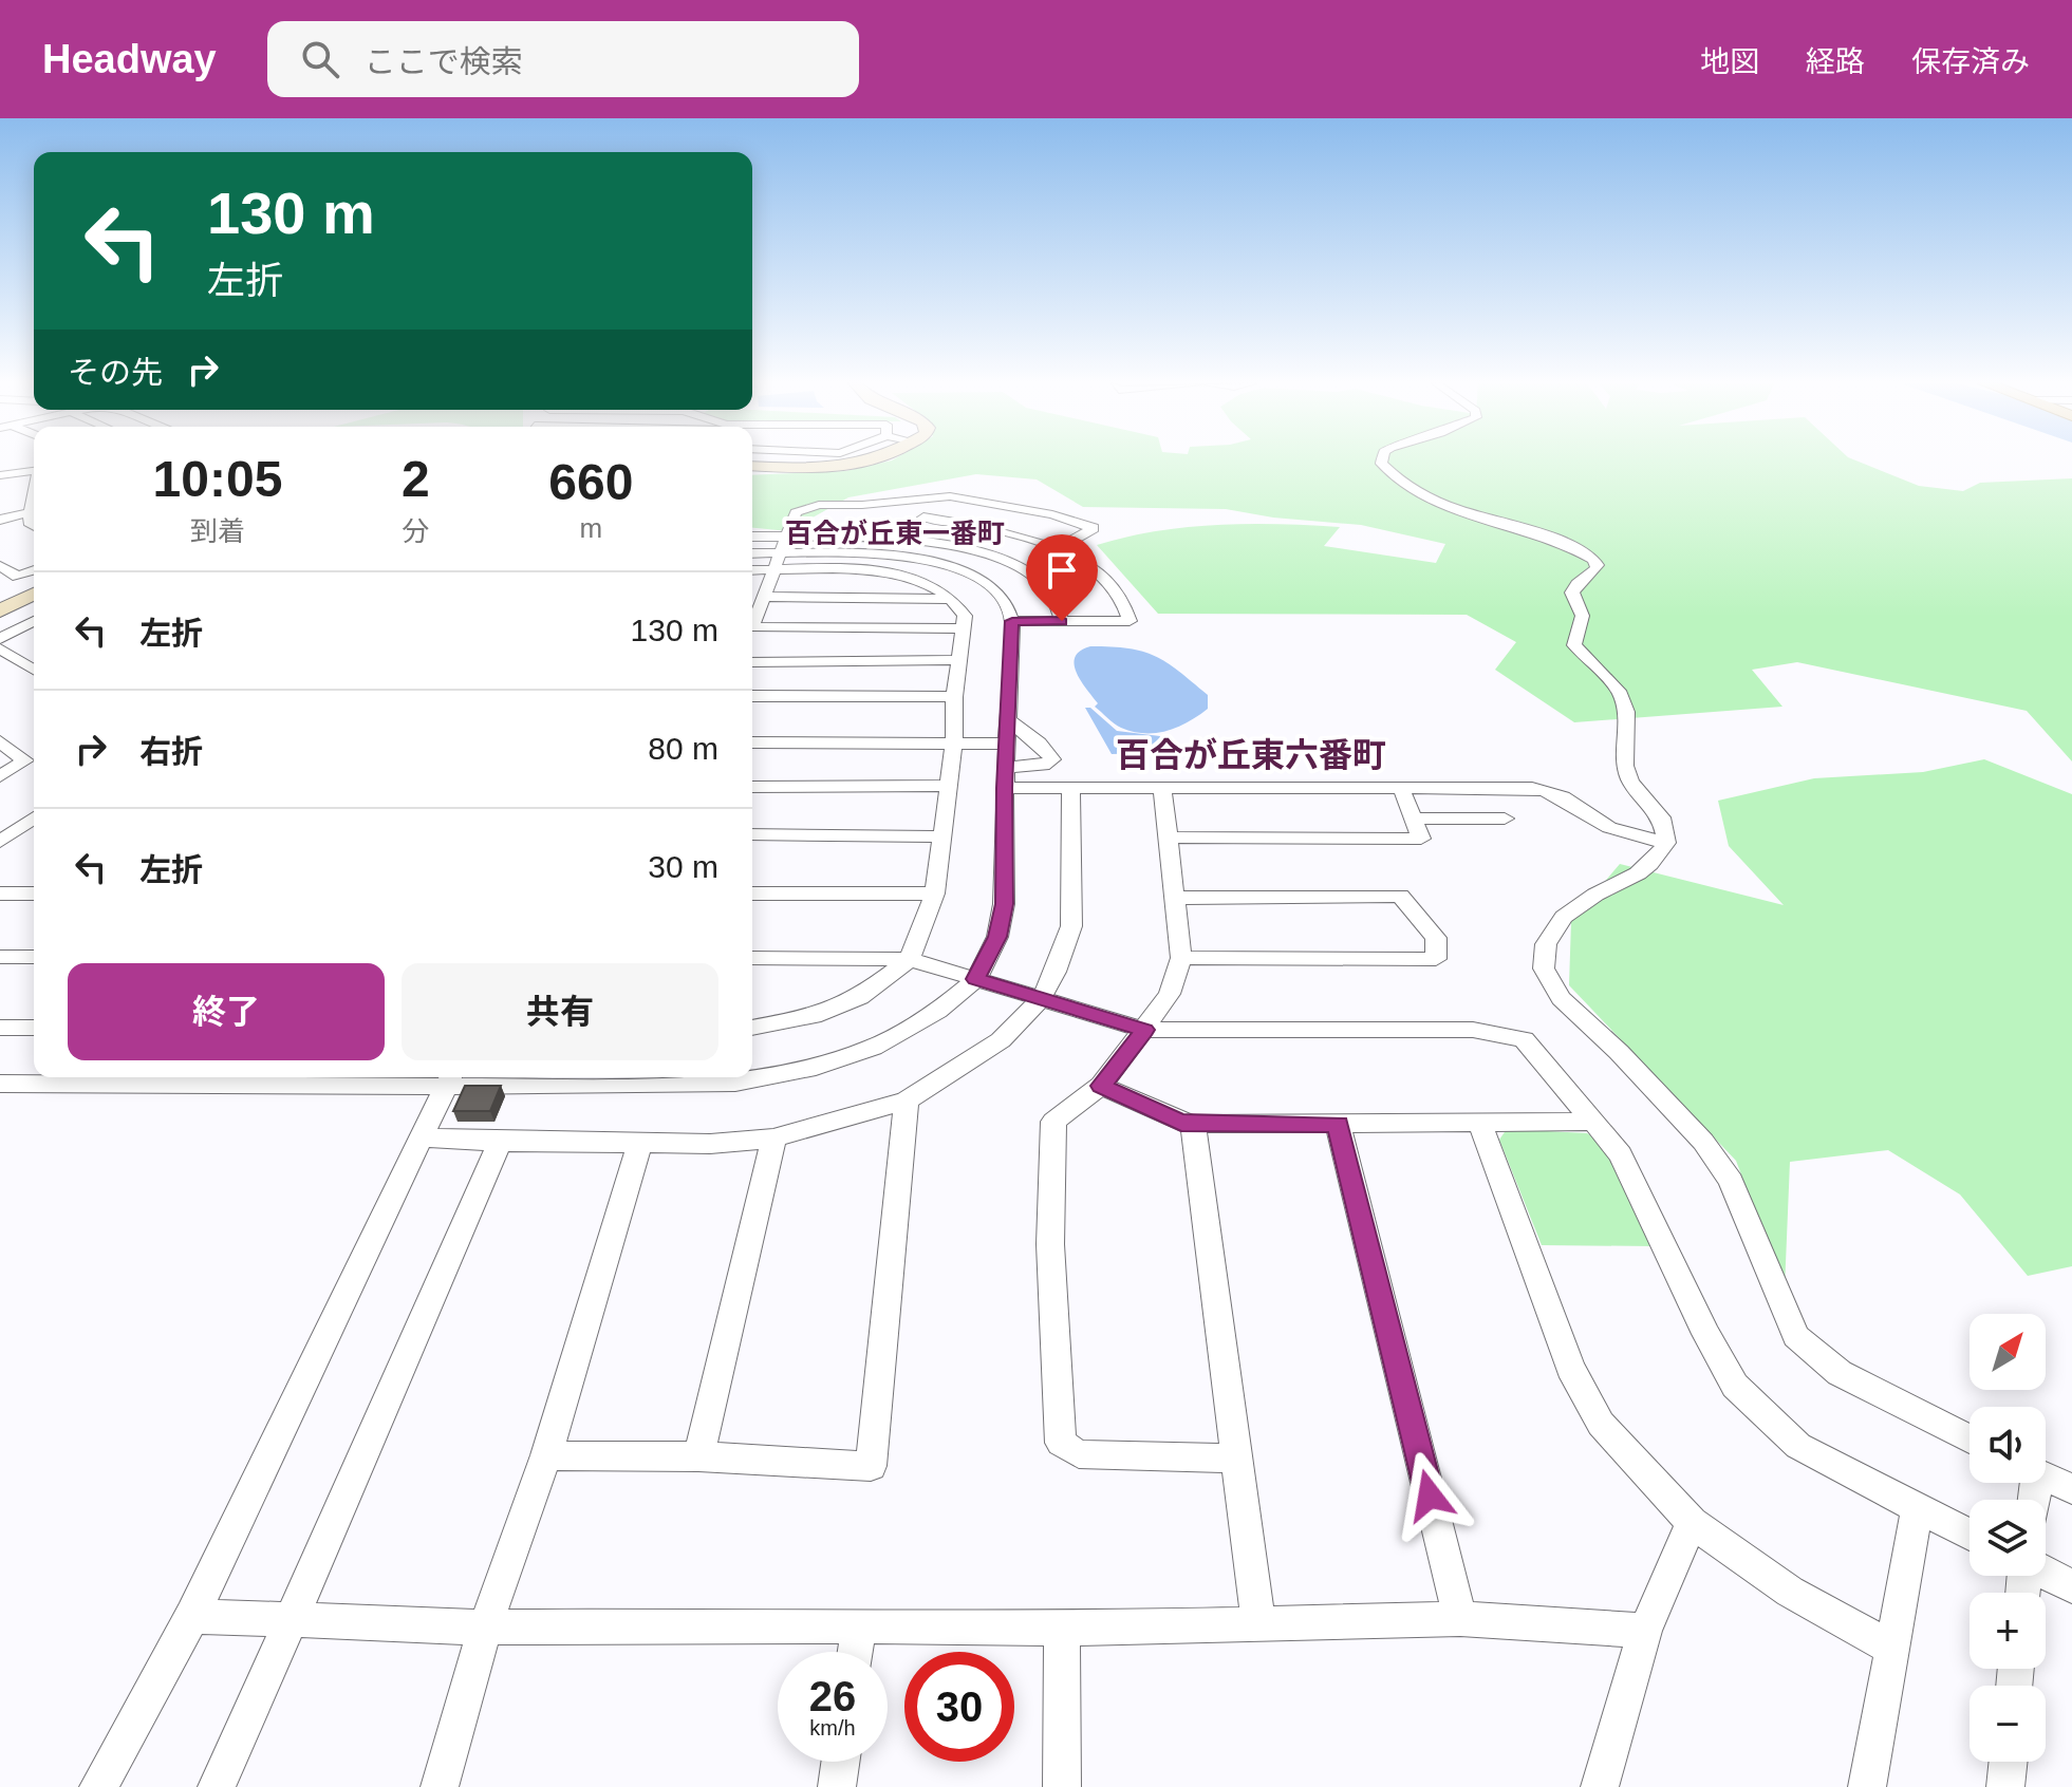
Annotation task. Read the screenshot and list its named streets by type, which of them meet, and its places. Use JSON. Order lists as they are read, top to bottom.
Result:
{
  "districts": ["百合が丘東一番町", "百合が丘東六番町"],
  "north": "top right",
  "page": {
    "header": "Headway",
    "search": "ここで検索",
    "nav": ["地図", "経路", "保存済み"],
    "turn": ["130 m", "左折"],
    "then": "その先",
    "eta": [
      "10:05",
      "到着",
      "2",
      "分",
      "660",
      "m"
    ],
    "list": [
      {
        "name": "左折",
        "value": "130 m"
      },
      {
        "name": "右折",
        "value": "80 m"
      },
      {
        "name": "左折",
        "value": "30 m"
      }
    ],
    "buttons": ["終了", "共有"],
    "map_buttons": ["+", "−"],
    "speed": "26 km/h",
    "limit": "30"
  }
}
